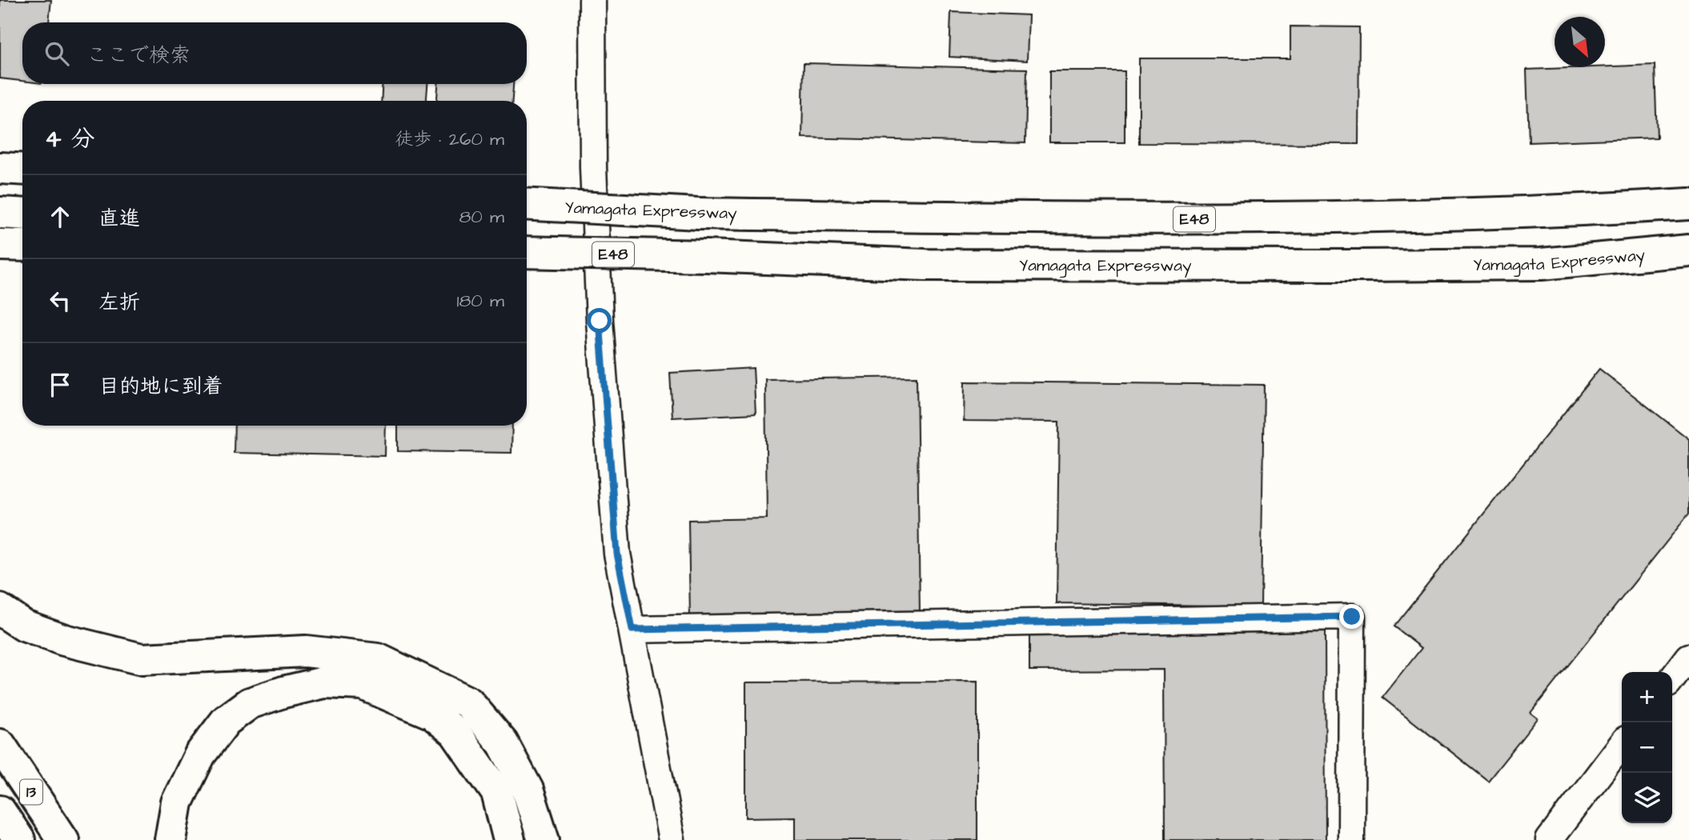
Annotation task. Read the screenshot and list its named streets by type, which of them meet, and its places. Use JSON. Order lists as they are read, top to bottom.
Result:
{
  "streets": {
    "highway": ["Yamagata Expressway", "E48", "13"]
  },
  "north": "bottom right",
  "page": {
    "search": "ここで検索",
    "heading": ["4 分", "徒歩 · 260 m"],
    "list": [
      ["直進", "80 m"],
      ["左折", "180 m"],
      "目的地に到着"
    ],
    "map_buttons": ["+", "−"]
  }
}
